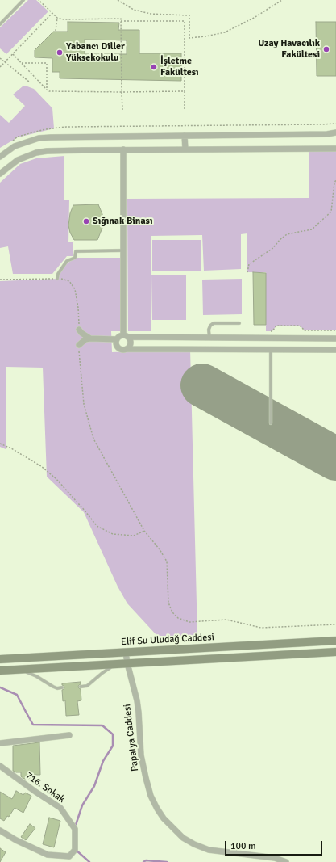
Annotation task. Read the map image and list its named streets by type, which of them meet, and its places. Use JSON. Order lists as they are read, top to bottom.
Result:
{
  "streets": {
    "main road": ["Elif Su Uludağ Caddesi"],
    "street": ["Papatya Caddesi", "716. Sokak"]
  },
  "crossings": [
    ["Elif Su Uludağ Caddesi", "Papatya Caddesi"]
  ],
  "places": [
    "Uzay Havacılık Fakültesi",
    "Yabancı Diller Yüksekokulu",
    "İşletme Fakültesı",
    "Sığınak Binası"
  ],
  "scale_bar": "100 m"
}
